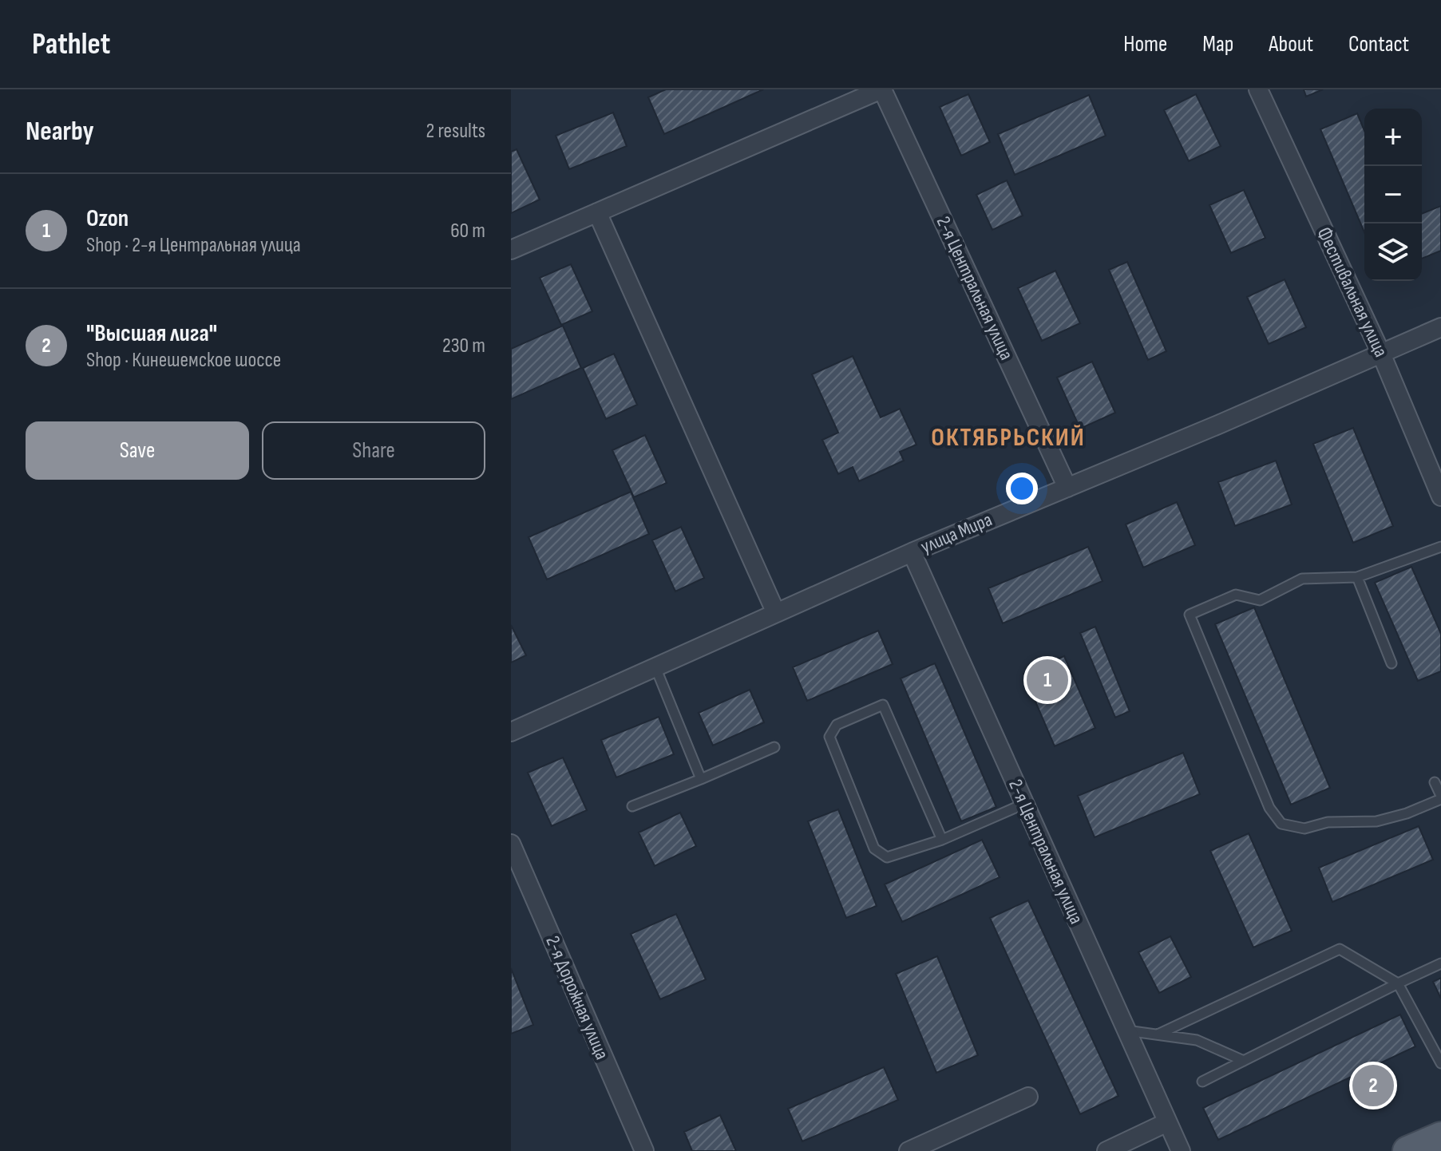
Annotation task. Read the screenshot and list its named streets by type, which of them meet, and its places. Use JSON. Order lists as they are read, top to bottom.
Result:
{
  "streets": {
    "street": [
      "2-я Центральная улица",
      "Фестивальная улица",
      "улица Мира",
      "2-я Дорожная улица"
    ]
  },
  "crossings": [
    ["2-я Центральная улица", "улица Мира"],
    ["Фестивальная улица", "улица Мира"]
  ],
  "districts": ["ОКТЯБРЬСКИЙ"],
  "page": {
    "header": "Pathlet",
    "nav": [
      "Home",
      "Map",
      "About",
      "Contact"
    ],
    "heading": ["Nearby", "2 results"],
    "map_buttons": ["+", "−"],
    "list": [
      {
        "mark": "1",
        "name": "Ozon",
        "note": "Shop · 2-я Центральная улица",
        "value": "60 m"
      },
      {
        "mark": "2",
        "name": "\"Высшая лига\"",
        "note": "Shop · Кинешемское шоссе",
        "value": "230 m"
      }
    ],
    "buttons": ["Save", "Share"],
    "pins": ["1", "2"]
  }
}
